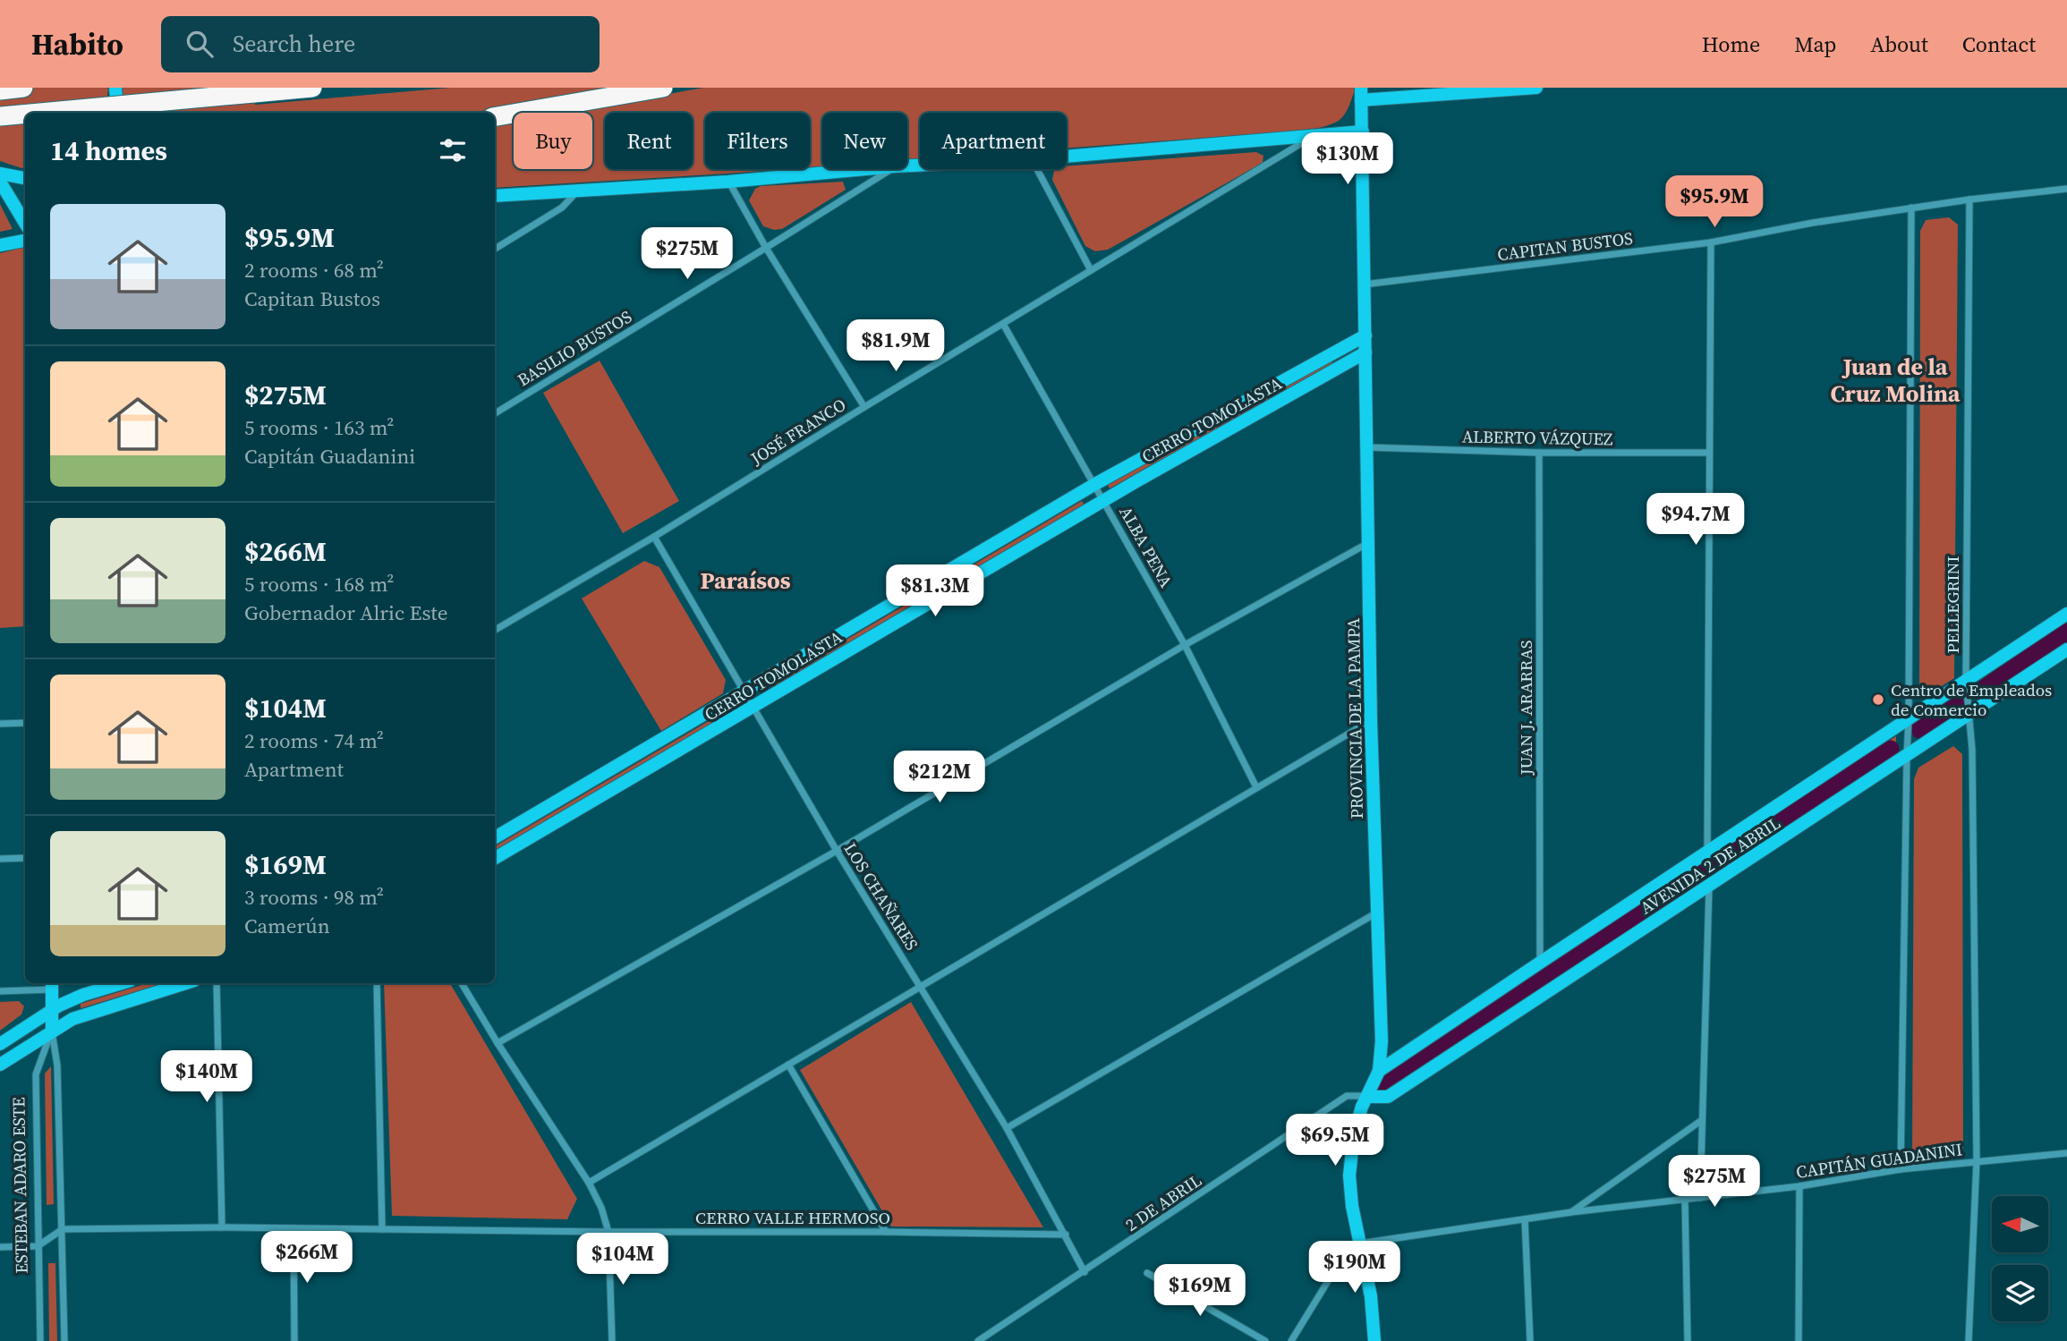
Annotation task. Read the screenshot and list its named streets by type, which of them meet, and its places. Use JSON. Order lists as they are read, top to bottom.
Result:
{
  "streets": {
    "street": [
      "CAPITAN BUSTOS",
      "BASILIO BUSTOS",
      "CERRO TOMOLASTA",
      "JOSÉ FRANCO",
      "ALBERTO VÁZQUEZ",
      "ALBA PENA",
      "PELLEGRINI",
      "JUAN J. ARARRAS",
      "PROVINCIA DE LA PAMPA",
      "AVENIDA 2 DE ABRIL",
      "LOS CHAÑARES",
      "CAPITÁN GUADANINI",
      "ESTEBAN ADARO ESTE",
      "2 DE ABRIL",
      "CERRO VALLE HERMOSO"
    ]
  },
  "crossings": [
    ["CAPITAN BUSTOS", "PELLEGRINI"],
    ["CAPITAN BUSTOS", "PROVINCIA DE LA PAMPA"],
    ["CERRO TOMOLASTA", "ALBA PENA"],
    ["CERRO TOMOLASTA", "PROVINCIA DE LA PAMPA"],
    ["CERRO TOMOLASTA", "LOS CHAÑARES"],
    ["JOSÉ FRANCO", "ALBA PENA"],
    ["JOSÉ FRANCO", "LOS CHAÑARES"],
    ["ALBERTO VÁZQUEZ", "JUAN J. ARARRAS"],
    ["ALBERTO VÁZQUEZ", "PROVINCIA DE LA PAMPA"],
    ["PELLEGRINI", "AVENIDA 2 DE ABRIL"],
    ["PELLEGRINI", "CAPITÁN GUADANINI"],
    ["JUAN J. ARARRAS", "AVENIDA 2 DE ABRIL"],
    ["PROVINCIA DE LA PAMPA", "AVENIDA 2 DE ABRIL"],
    ["PROVINCIA DE LA PAMPA", "CAPITÁN GUADANINI"],
    ["PROVINCIA DE LA PAMPA", "2 DE ABRIL"],
    ["AVENIDA 2 DE ABRIL", "2 DE ABRIL"],
    ["LOS CHAÑARES", "2 DE ABRIL"],
    ["LOS CHAÑARES", "CERRO VALLE HERMOSO"],
    ["ESTEBAN ADARO ESTE", "CERRO VALLE HERMOSO"]
  ],
  "districts": ["Juan de la Cruz Molina", "Paraísos"],
  "places": ["Centro de Empleados de Comercio"],
  "north": "left",
  "page": {
    "header": "Habito",
    "search": "Search here",
    "nav": [
      "Home",
      "Map",
      "About",
      "Contact"
    ],
    "chip": [
      "Buy",
      "Rent",
      "Filters",
      "New",
      "Apartment"
    ],
    "heading": "14 homes",
    "price": [
      "$130M",
      "$95.9M",
      "$275M",
      "$81.9M",
      "$94.7M",
      "$81.3M",
      "$212M",
      "$140M",
      "$69.5M",
      "$275M",
      "$266M",
      "$104M",
      "$190M",
      "$169M"
    ],
    "list": [
      {
        "name": "$95.9M",
        "note": "2 rooms · 68 m² · Capitan Bustos"
      },
      {
        "name": "$275M",
        "note": "5 rooms · 163 m² · Capitán Guadanini"
      },
      {
        "name": "$266M",
        "note": "5 rooms · 168 m² · Gobernador Alric Este"
      },
      {
        "name": "$104M",
        "note": "2 rooms · 74 m² · Apartment"
      },
      {
        "name": "$169M",
        "note": "3 rooms · 98 m² · Camerún"
      }
    ]
  }
}
